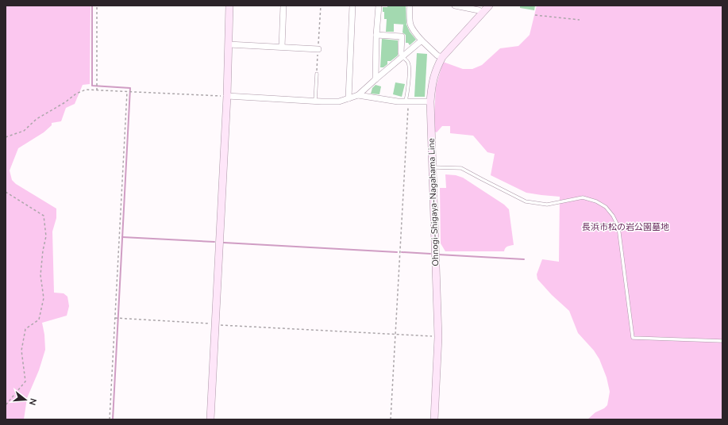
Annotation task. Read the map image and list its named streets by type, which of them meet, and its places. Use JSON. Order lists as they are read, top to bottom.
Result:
{
  "streets": {
    "main road": ["Ohnogi-Shigaya-Nagahama Line"]
  },
  "parks": ["長浜市松の岩公園墓地"],
  "north": "right"
}
